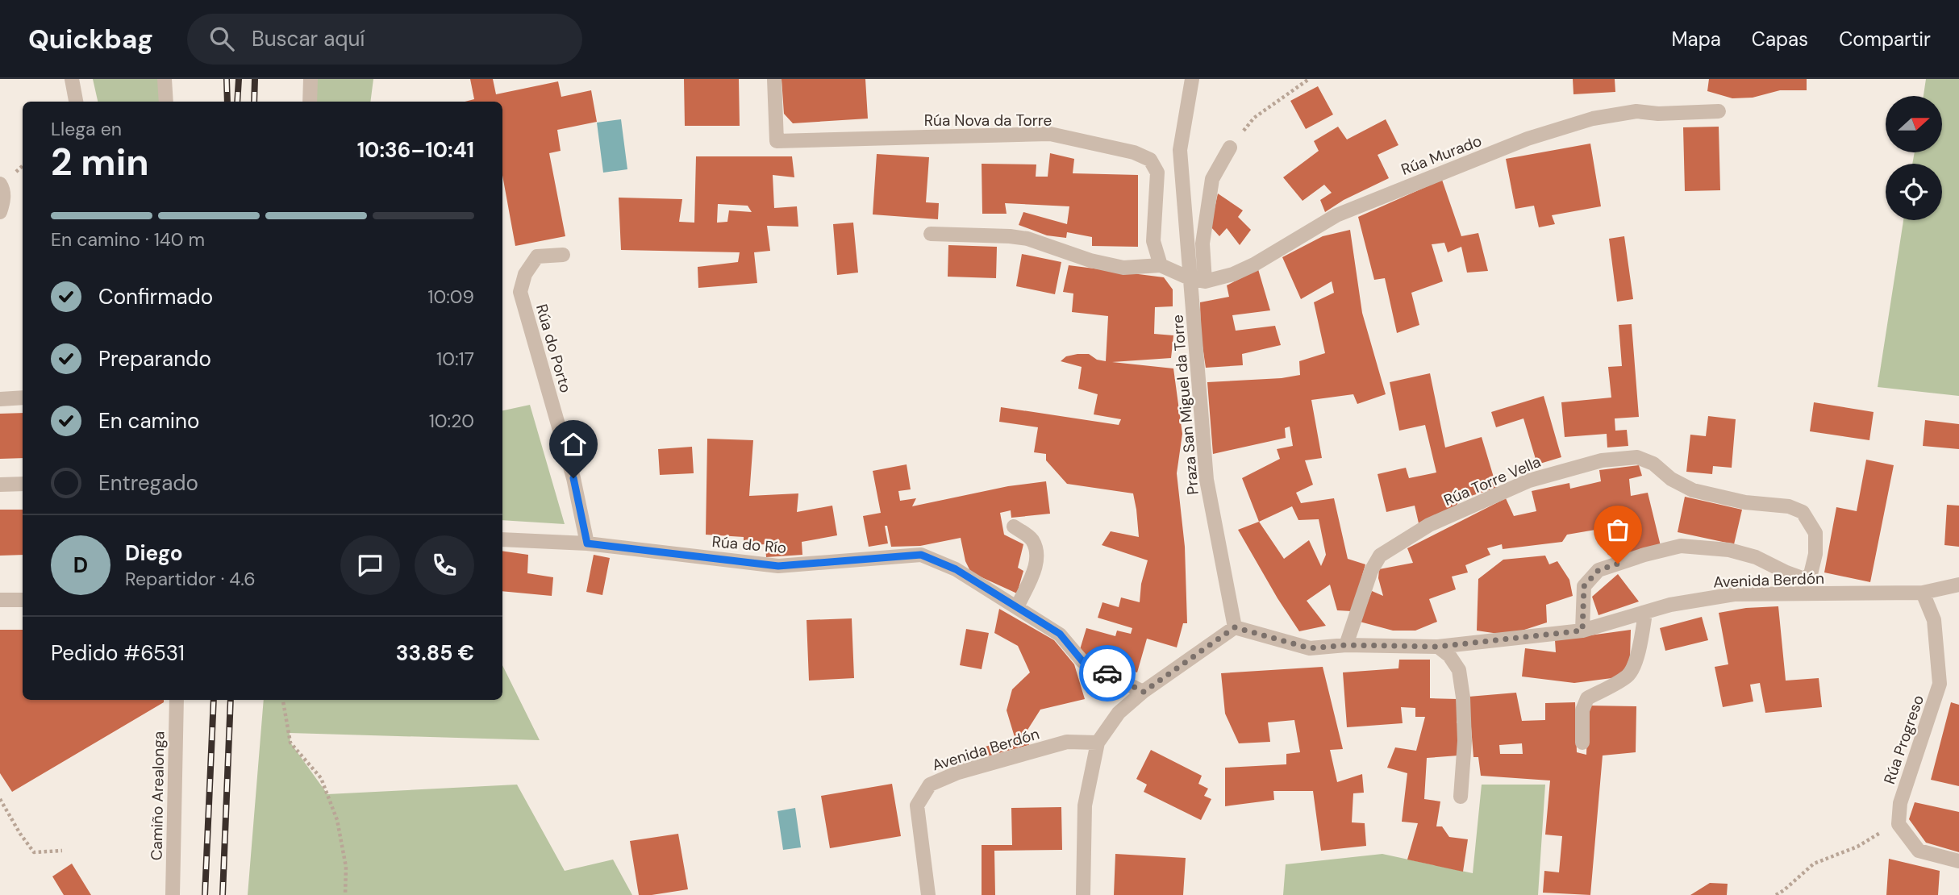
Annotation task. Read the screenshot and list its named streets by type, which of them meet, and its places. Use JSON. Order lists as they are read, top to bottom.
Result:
{
  "streets": {
    "street": [
      "Rúa Nova da Torre",
      "Rúa Murado",
      "Rúa do Porto",
      "Praza San Miguel da Torre",
      "Rúa Torre Vella",
      "Rúa do Río",
      "Avenida Berdón",
      "Rúa Progreso",
      "Camiño Arealonga"
    ]
  },
  "crossings": [
    ["Rúa Murado", "Praza San Miguel da Torre"],
    ["Rúa do Porto", "Rúa do Río"],
    ["Rúa Torre Vella", "Avenida Berdón"],
    ["Avenida Berdón", "Rúa Progreso"]
  ],
  "north": "right",
  "page": {
    "header": "Quickbag",
    "search": "Buscar aquí",
    "nav": ["Mapa", "Capas", "Compartir"],
    "heading": ["2 min", "Llega en", "10:36–10:41"],
    "panel": [
      "Diego",
      "Repartidor · 4.6",
      "Pedido #6531",
      "33.85 €"
    ],
    "bar": "En camino · 140 m",
    "list": [
      ["Confirmado", "10:09"],
      ["Preparando", "10:17"],
      ["En camino", "10:20"],
      "Entregado"
    ],
    "round": "D"
  }
}
